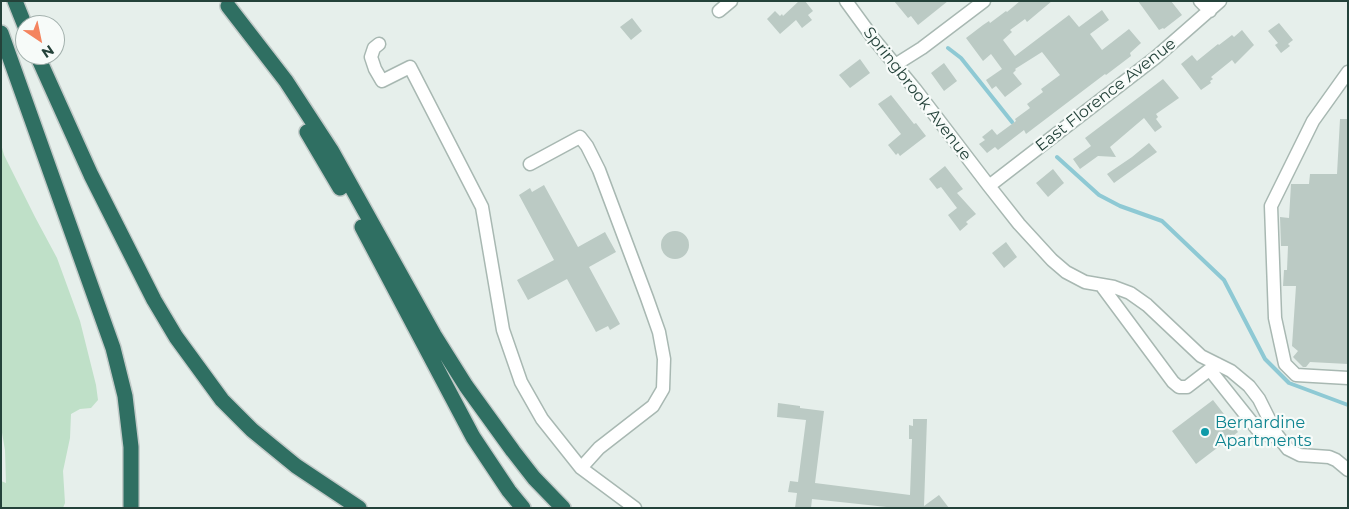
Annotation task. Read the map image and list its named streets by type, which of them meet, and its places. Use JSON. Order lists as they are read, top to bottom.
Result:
{
  "streets": {
    "street": ["Springbrook Avenue", "East Florence Avenue"]
  },
  "crossings": [
    ["Springbrook Avenue", "East Florence Avenue"]
  ],
  "places": ["Bernardine Apartments"],
  "north": "bottom right"
}
